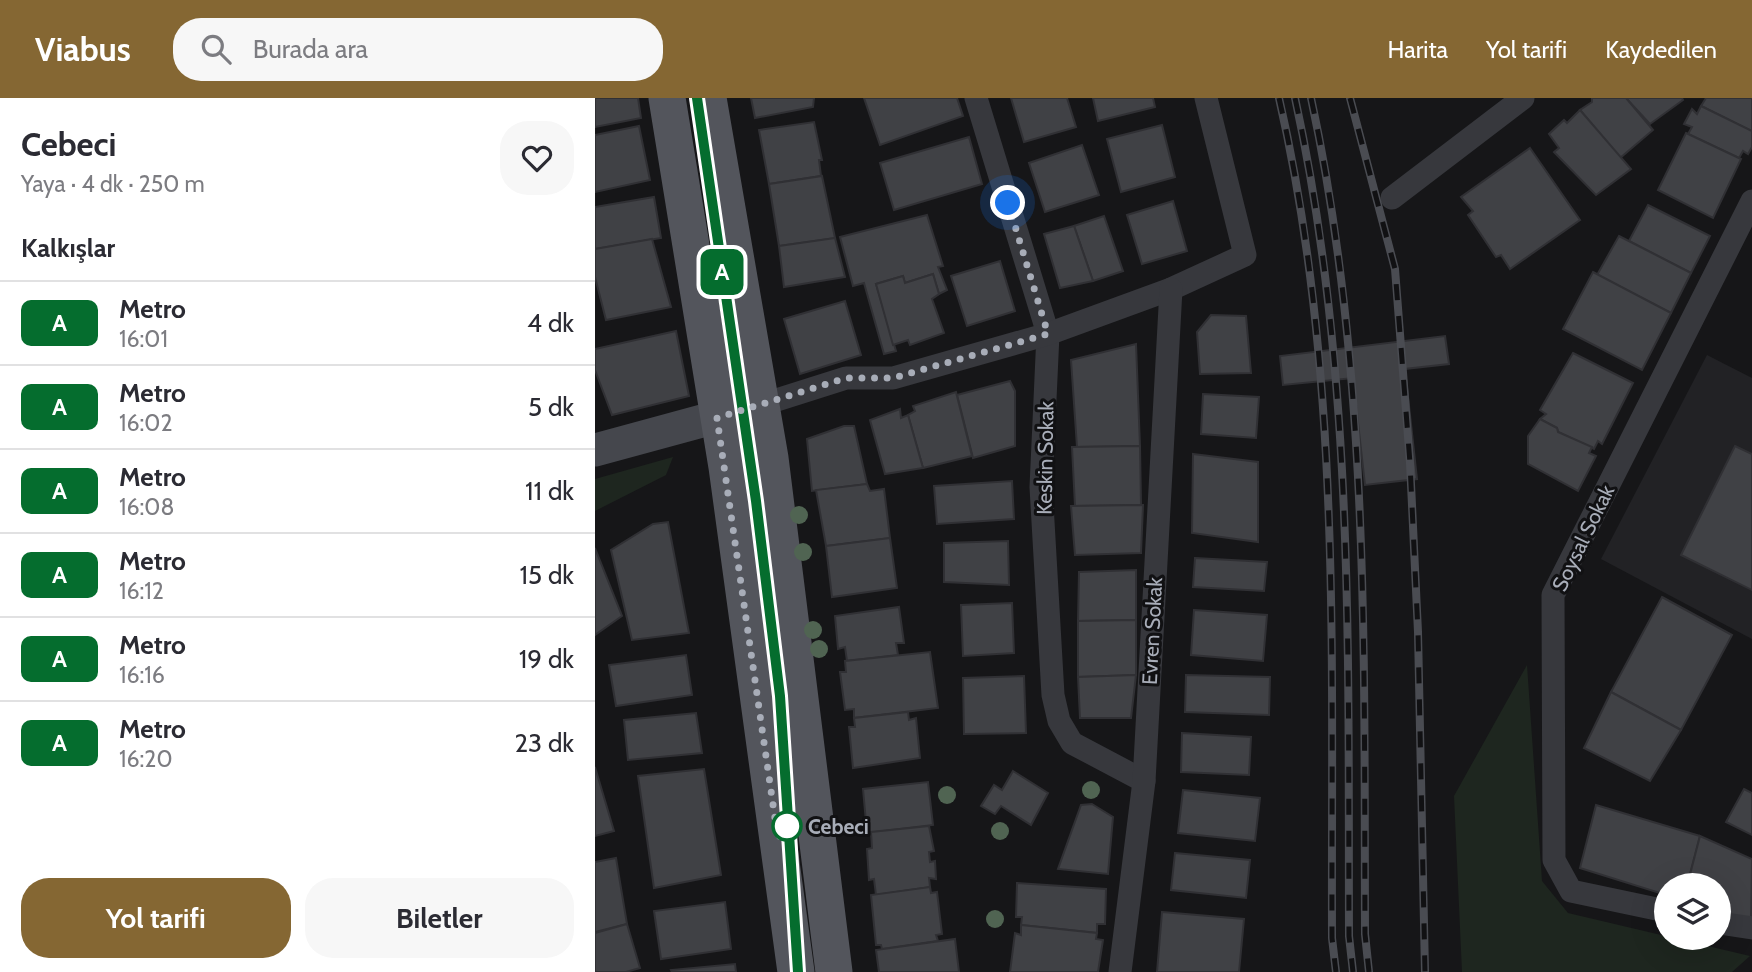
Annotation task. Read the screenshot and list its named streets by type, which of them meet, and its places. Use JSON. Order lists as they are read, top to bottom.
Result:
{
  "streets": {
    "street": ["Keskin Sokak", "Soysal Sokak", "Evren Sokak"]
  },
  "crossings": [
    ["Keskin Sokak", "Evren Sokak"]
  ],
  "places": ["Cebeci"],
  "lines": ["metro line A"],
  "page": {
    "header": "Viabus",
    "search": "Burada ara",
    "nav": ["Harita", "Yol tarifi", "Kaydedilen"],
    "heading": [
      ["Cebeci", "Yaya · 4 dk · 250 m"],
      "Kalkışlar"
    ],
    "on_map": "A",
    "list": [
      {
        "mark": "A",
        "name": "Metro",
        "note": "16:01",
        "value": "4 dk"
      },
      {
        "mark": "A",
        "name": "Metro",
        "note": "16:02",
        "value": "5 dk"
      },
      {
        "mark": "A",
        "name": "Metro",
        "note": "16:08",
        "value": "11 dk"
      },
      {
        "mark": "A",
        "name": "Metro",
        "note": "16:12",
        "value": "15 dk"
      },
      {
        "mark": "A",
        "name": "Metro",
        "note": "16:16",
        "value": "19 dk"
      },
      {
        "mark": "A",
        "name": "Metro",
        "note": "16:20",
        "value": "23 dk"
      }
    ],
    "buttons": ["Yol tarifi", "Biletler"]
  }
}
